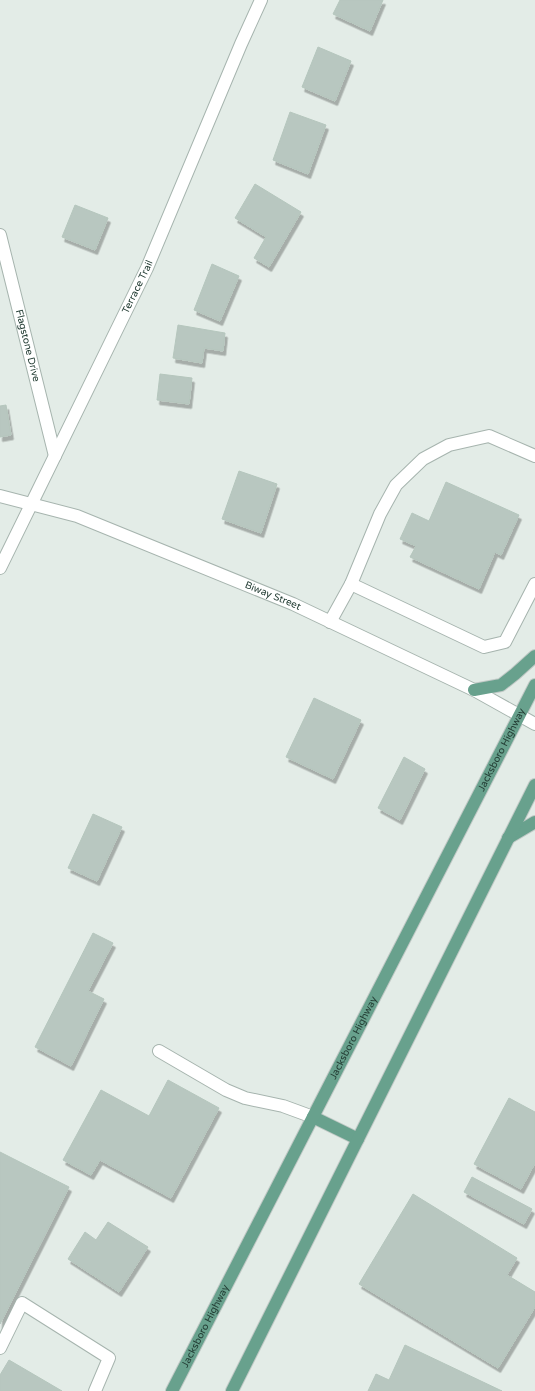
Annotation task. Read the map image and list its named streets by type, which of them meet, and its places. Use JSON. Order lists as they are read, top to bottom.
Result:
{
  "streets": {
    "main road": ["Jacksboro Highway"],
    "street": ["Terrace Trail", "Flagstone Drive", "Biway Street"]
  },
  "crossings": [
    ["Terrace Trail", "Flagstone Drive"],
    ["Terrace Trail", "Biway Street"],
    ["Biway Street", "Jacksboro Highway"]
  ]
}
